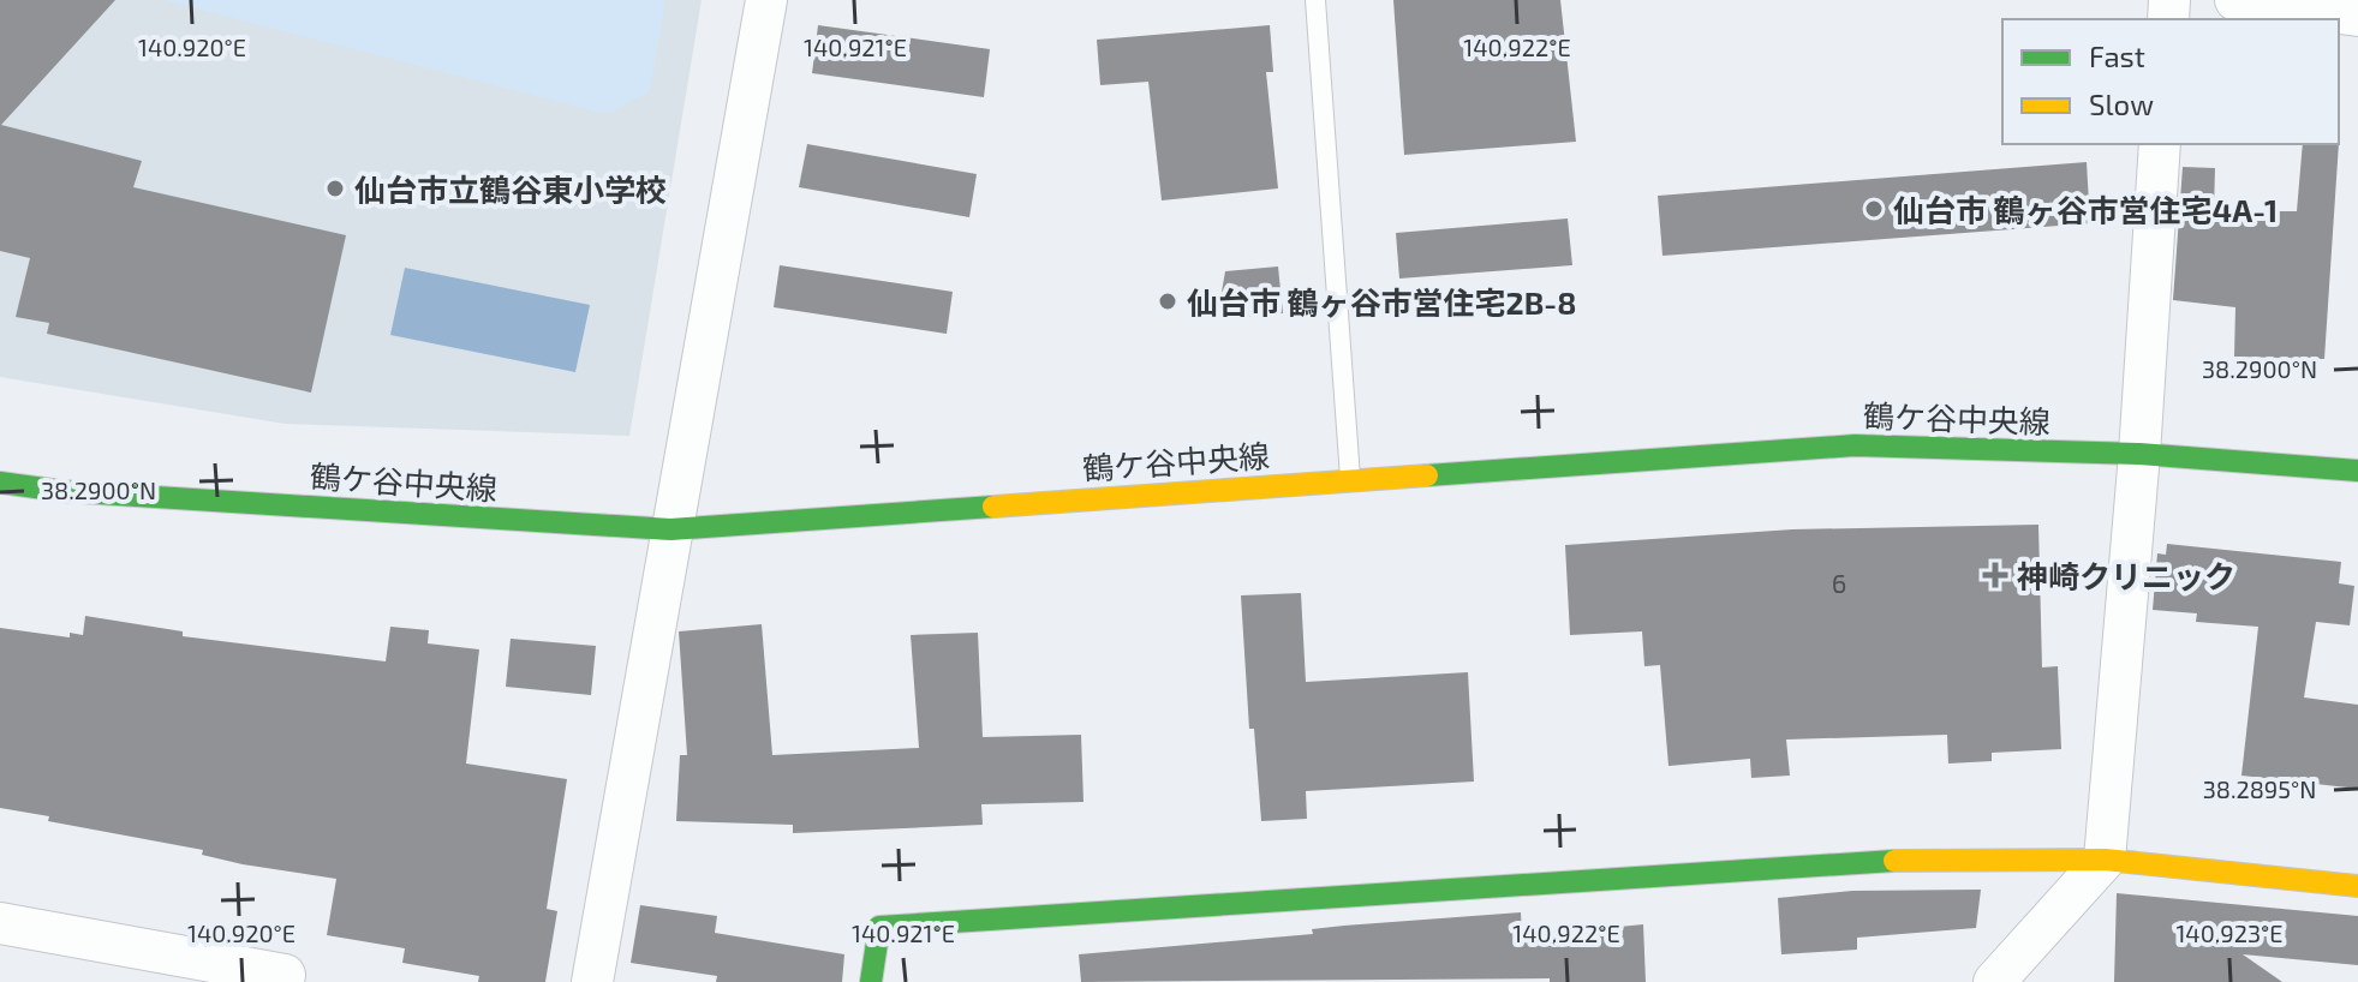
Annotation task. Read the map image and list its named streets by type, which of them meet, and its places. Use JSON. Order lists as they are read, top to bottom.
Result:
{
  "streets": {
    "street": ["鶴ケ谷中央線"]
  },
  "places": {
    "other": ["仙台市立鶴谷東小学校", "仙台市 鶴ヶ谷市営住宅4A-1", "仙台市 鶴ヶ谷市営住宅2B-8"],
    "health": ["神崎クリニック"]
  },
  "house_numbers": ["6"],
  "legend": ["Fast", "Slow"],
  "coordinates": [
    "140.920°E",
    "140.921°E",
    "140.922°E",
    "38.2900°N",
    "38.2895°N",
    "140.923°E"
  ]
}
